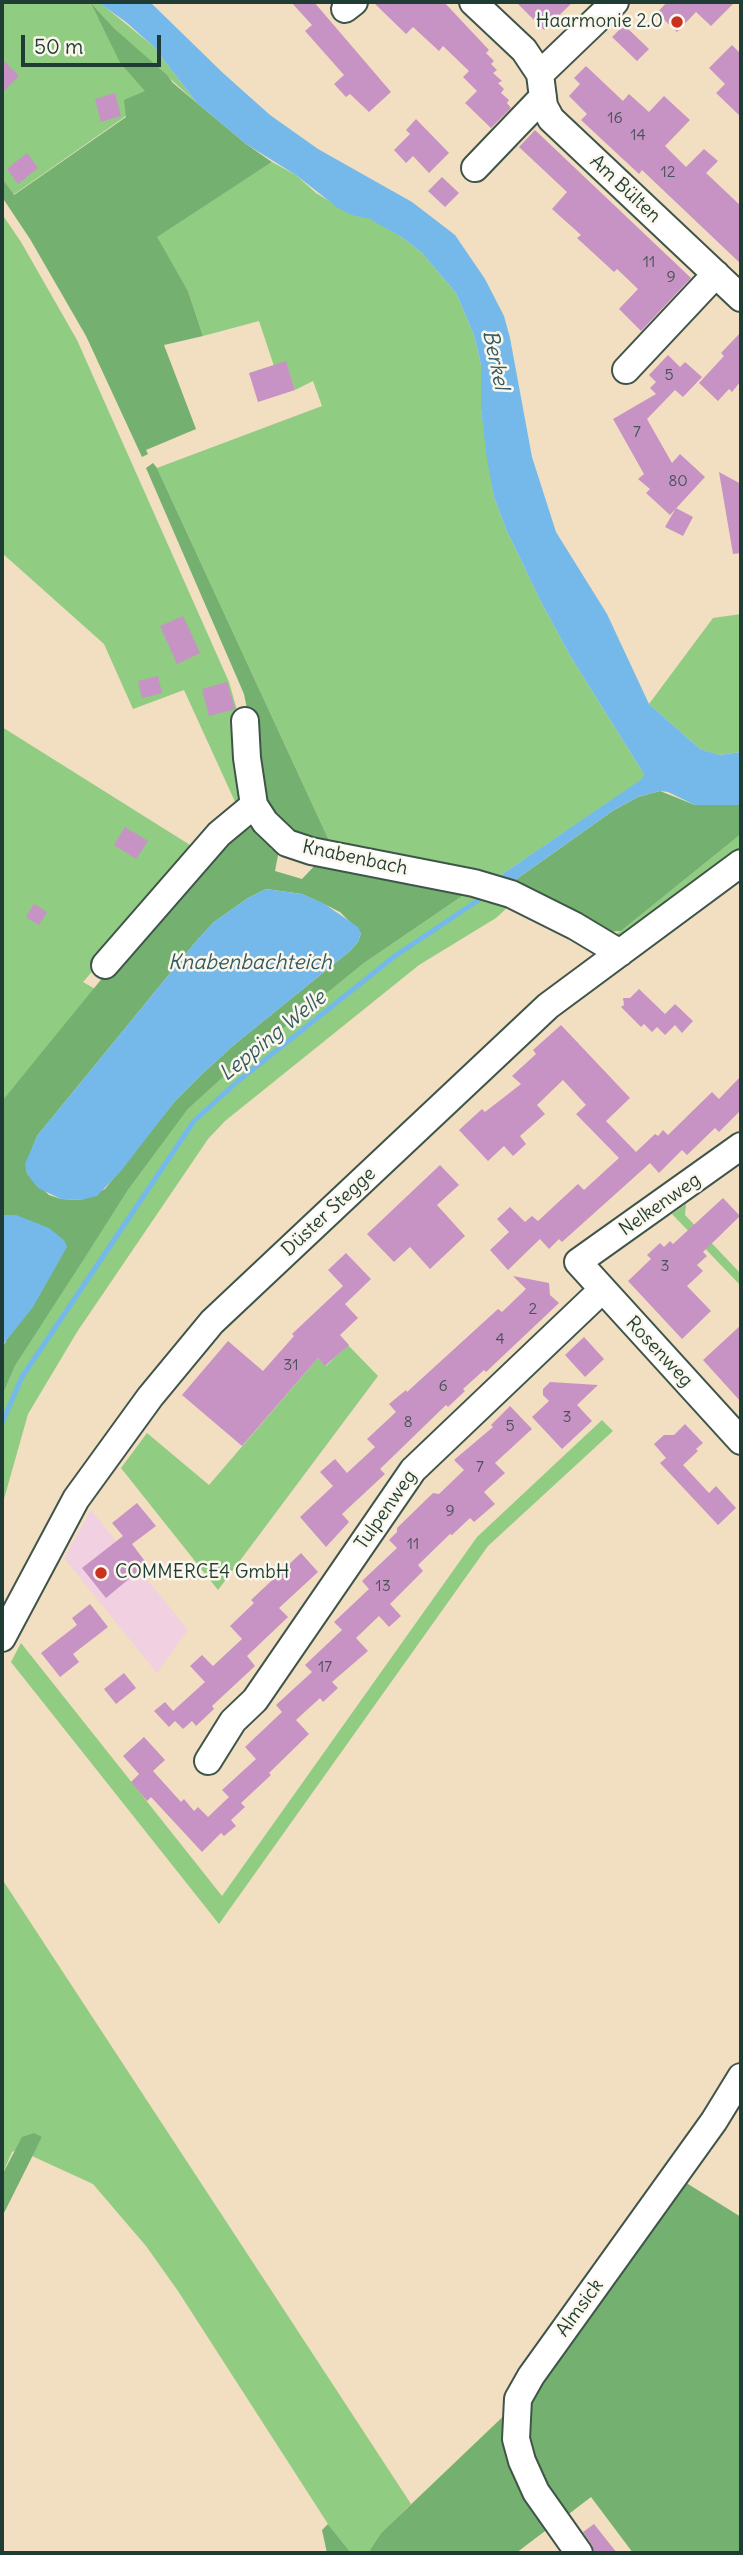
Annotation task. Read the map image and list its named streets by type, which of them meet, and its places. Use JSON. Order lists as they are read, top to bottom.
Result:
{
  "streets": {
    "street": [
      "Am Bülten",
      "Knabenbach",
      "Nelkenweg",
      "Düster Stegge",
      "Rosenweg",
      "Tulpenweg",
      "Almsick"
    ]
  },
  "crossings": [
    ["Knabenbach", "Düster Stegge"],
    ["Nelkenweg", "Rosenweg"],
    ["Rosenweg", "Tulpenweg"]
  ],
  "water": ["Berkel", "Knabenbachteich", "Lepping Welle"],
  "places": ["Haarmonie 2.0", "COMMERCE4 GmbH"],
  "house_numbers": [
    "16",
    "14",
    "12",
    "11",
    "9",
    "5",
    "7",
    "80",
    "3",
    "2",
    "4",
    "31",
    "6",
    "3",
    "8",
    "5",
    "7",
    "9",
    "11",
    "13",
    "17"
  ],
  "scale_bar": "50 m"
}
